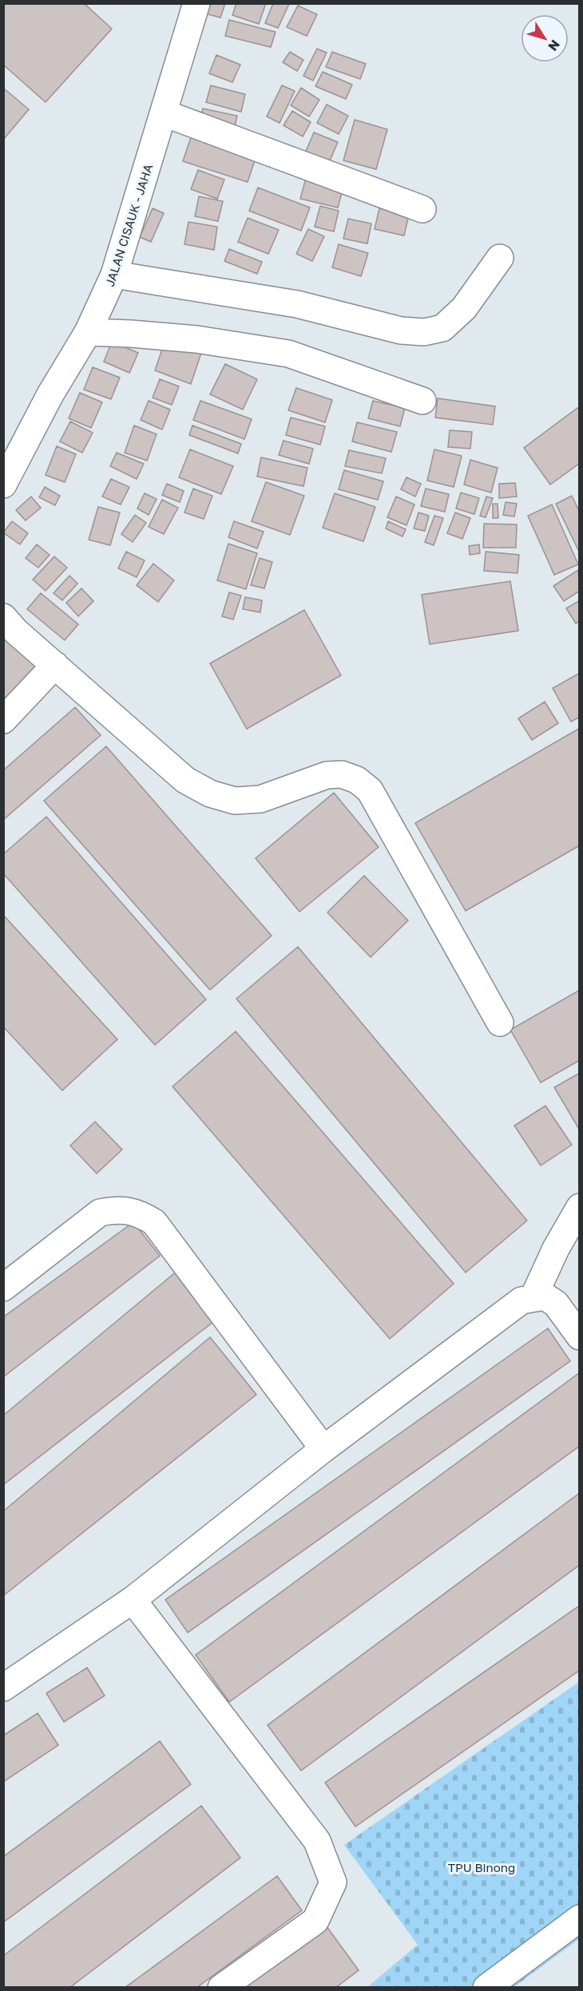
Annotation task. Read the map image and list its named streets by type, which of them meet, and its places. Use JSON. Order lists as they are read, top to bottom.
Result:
{
  "streets": {
    "main road": ["JALAN CISAUK - JAHA"]
  },
  "parks": ["TPU Binong"],
  "north": "bottom right"
}
